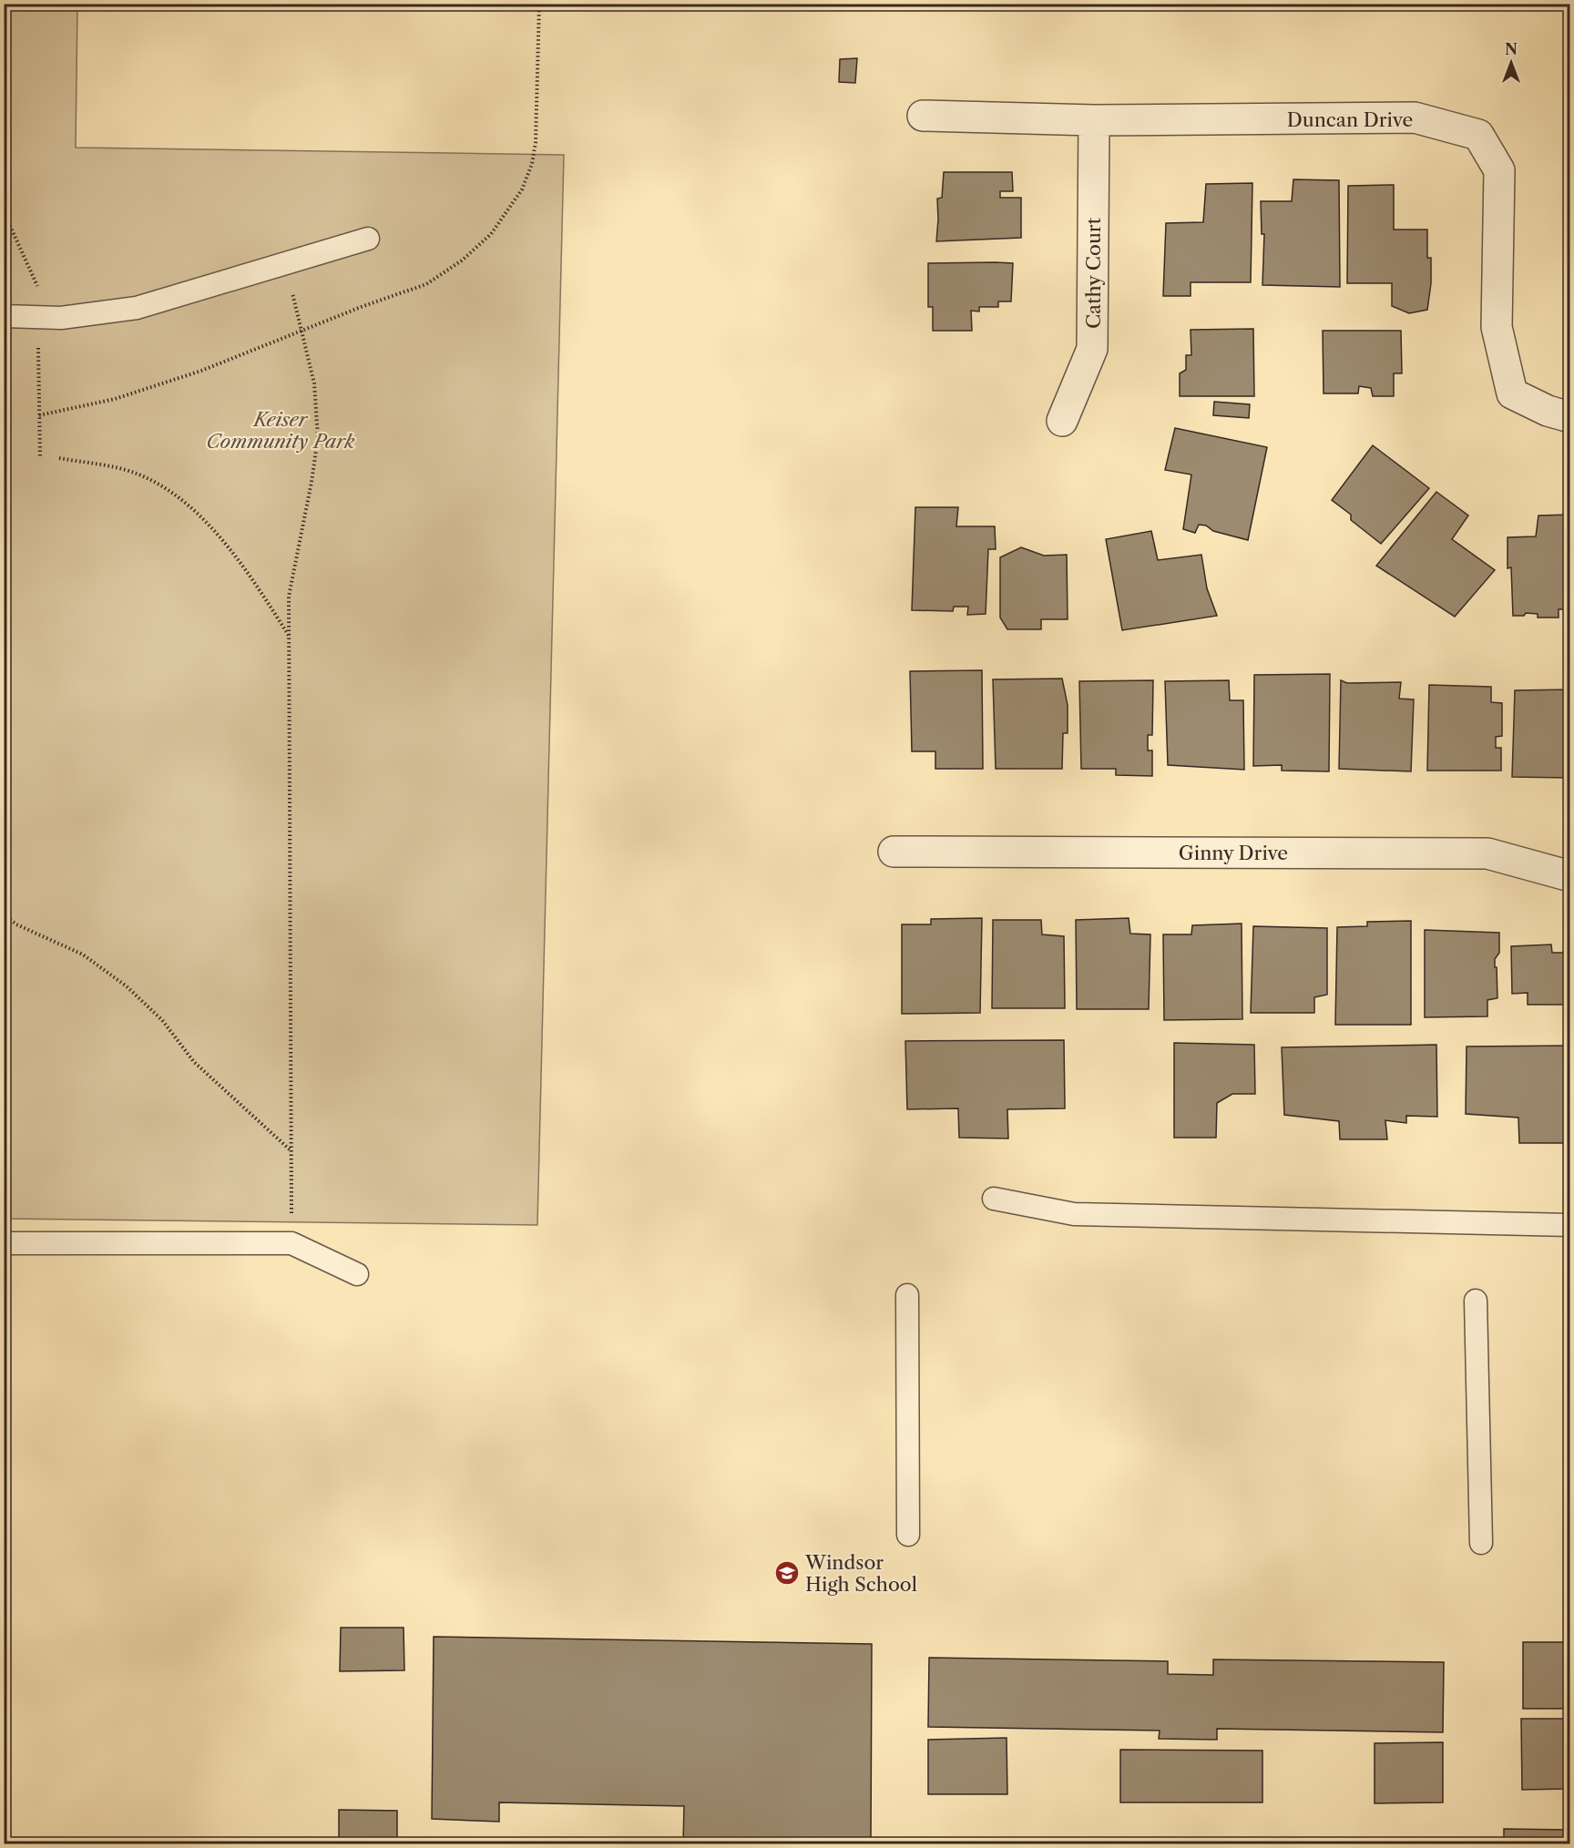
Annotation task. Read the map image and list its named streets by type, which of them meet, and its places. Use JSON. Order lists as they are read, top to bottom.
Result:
{
  "streets": {
    "street": ["Duncan Drive", "Cathy Court", "Ginny Drive"]
  },
  "crossings": [
    ["Duncan Drive", "Cathy Court"]
  ],
  "parks": ["Keiser Community Park"],
  "places": {
    "school or university": ["Windsor High School"]
  },
  "north": "top"
}
